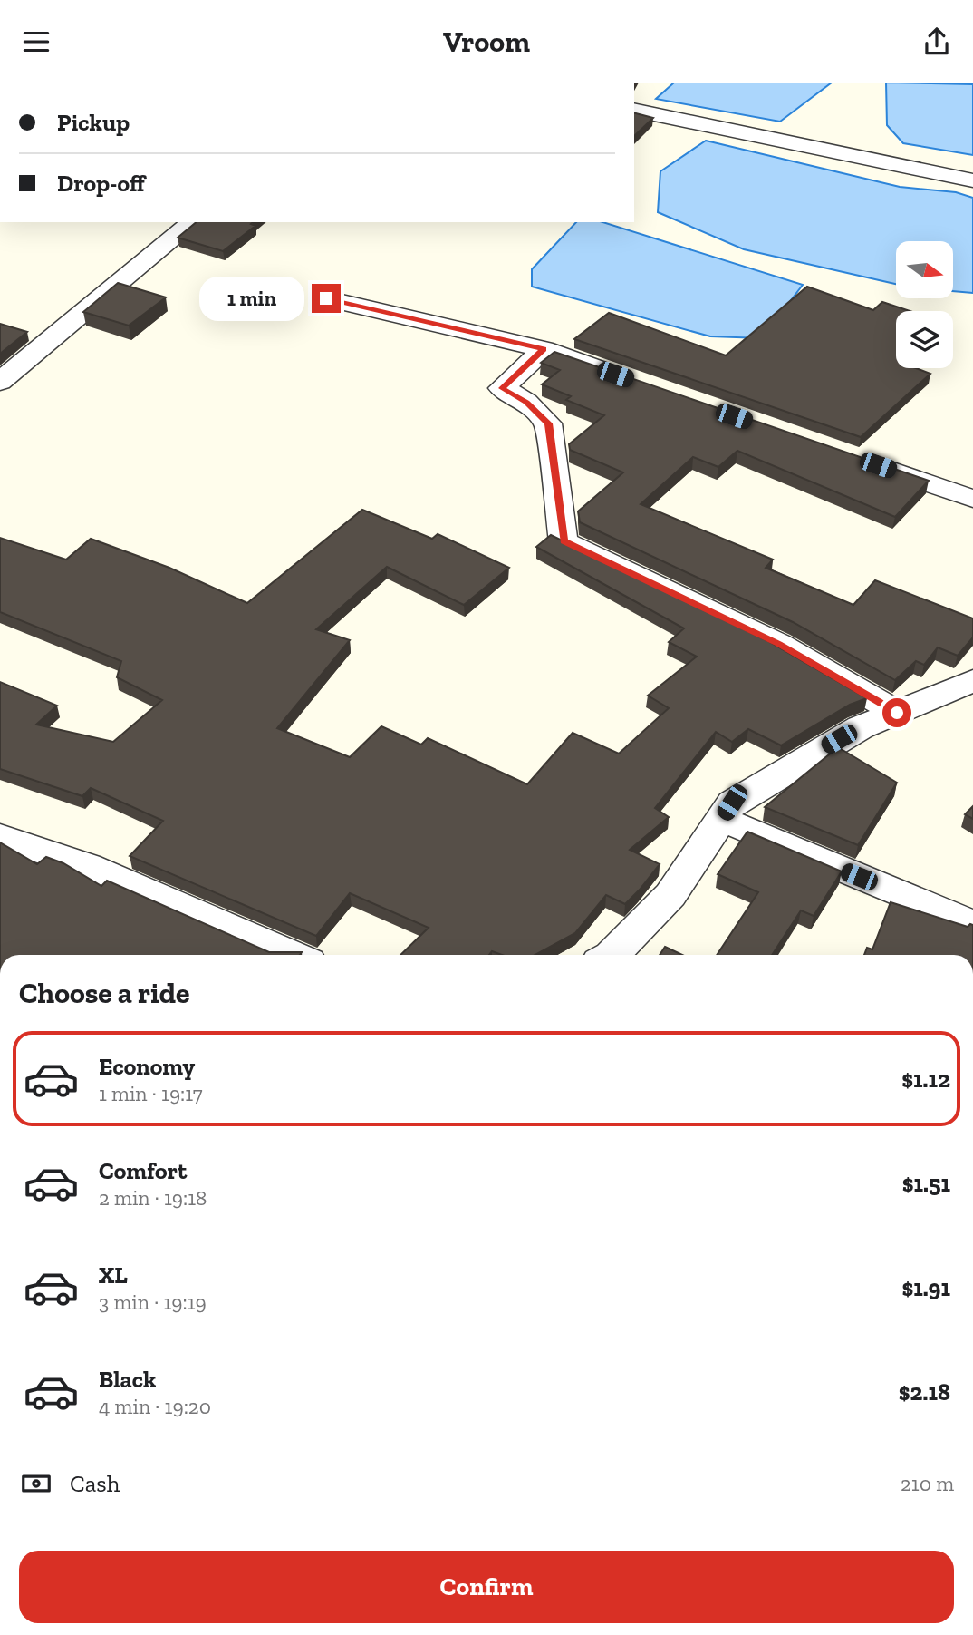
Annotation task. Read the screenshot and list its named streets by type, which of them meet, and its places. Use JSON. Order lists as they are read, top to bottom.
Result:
{
  "north": "right",
  "page": {
    "header": "Vroom",
    "banner": ["Pickup", "Drop-off"],
    "bubble": "1 min",
    "heading": "Choose a ride",
    "list": [
      {
        "name": "Economy",
        "note": "1 min · 19:17",
        "value": "$1.12"
      },
      {
        "name": "Comfort",
        "note": "2 min · 19:18",
        "value": "$1.51"
      },
      {
        "name": "XL",
        "note": "3 min · 19:19",
        "value": "$1.91"
      },
      {
        "name": "Black",
        "note": "4 min · 19:20",
        "value": "$2.18"
      }
    ],
    "pay": ["Cash", "210 m"],
    "buttons": "Confirm"
  }
}
